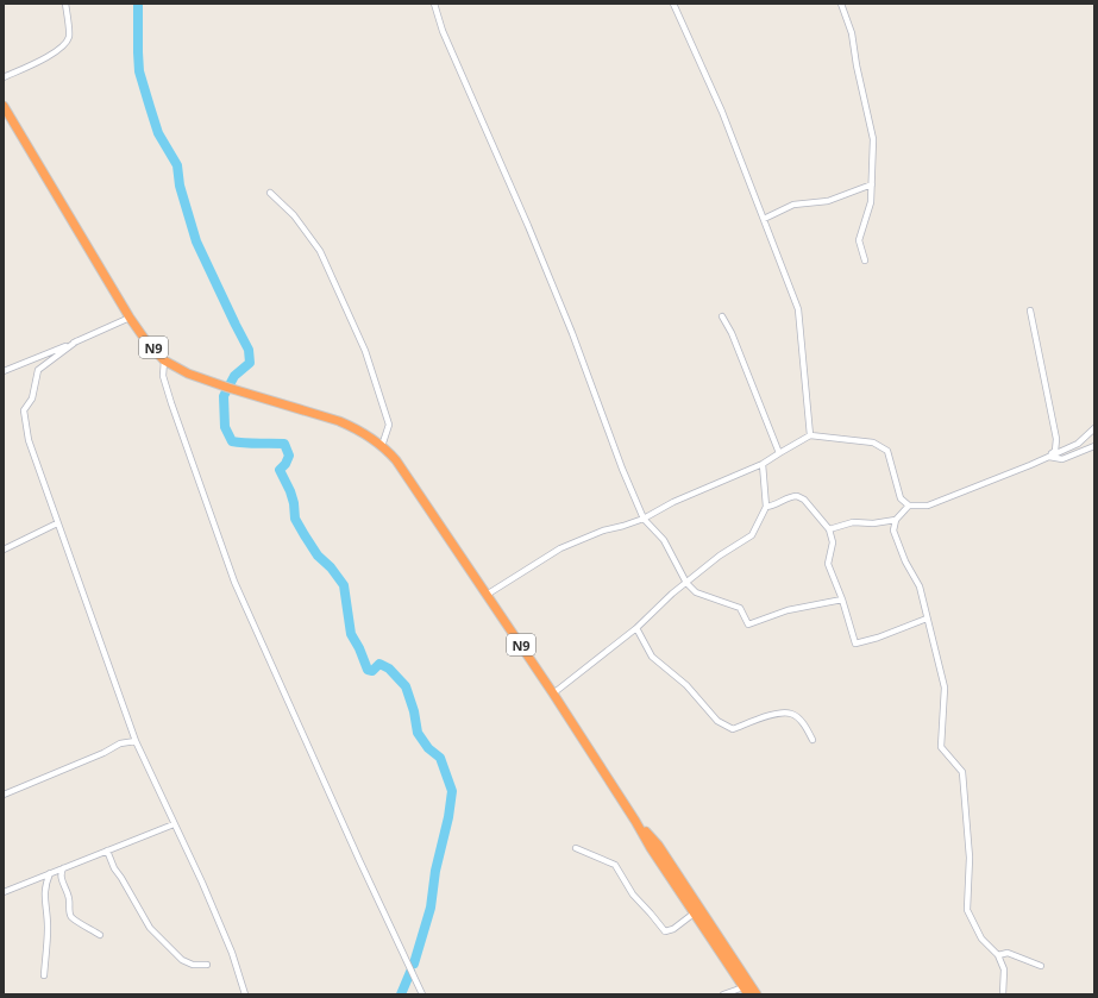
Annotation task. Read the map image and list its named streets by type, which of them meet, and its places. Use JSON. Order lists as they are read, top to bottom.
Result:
{
  "streets": {
    "highway": ["N9"]
  }
}
